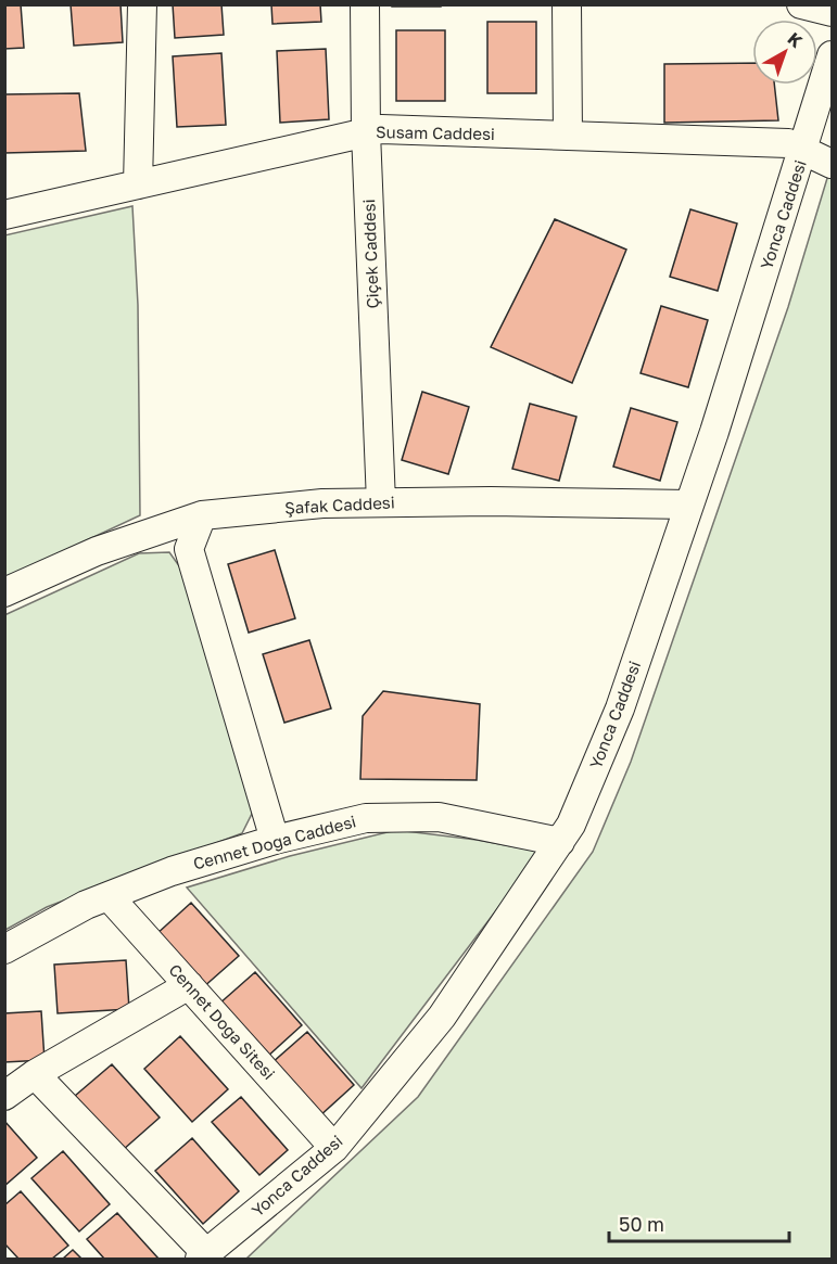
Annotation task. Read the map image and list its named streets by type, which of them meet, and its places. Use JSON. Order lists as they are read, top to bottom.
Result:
{
  "streets": {
    "street": [
      "Susam Caddesi",
      "Yonca Caddesi",
      "Çiçek Caddesi",
      "Şafak Caddesi",
      "Cennet Doğa Caddesi",
      "Cennet Doga Sitesi"
    ]
  },
  "crossings": [
    ["Susam Caddesi", "Yonca Caddesi"],
    ["Susam Caddesi", "Çiçek Caddesi"],
    ["Yonca Caddesi", "Şafak Caddesi"],
    ["Yonca Caddesi", "Cennet Doğa Caddesi"],
    ["Yonca Caddesi", "Cennet Doga Sitesi"],
    ["Çiçek Caddesi", "Şafak Caddesi"],
    ["Cennet Doğa Caddesi", "Cennet Doga Sitesi"]
  ],
  "scale_bar": "50 m",
  "north": "top right"
}
